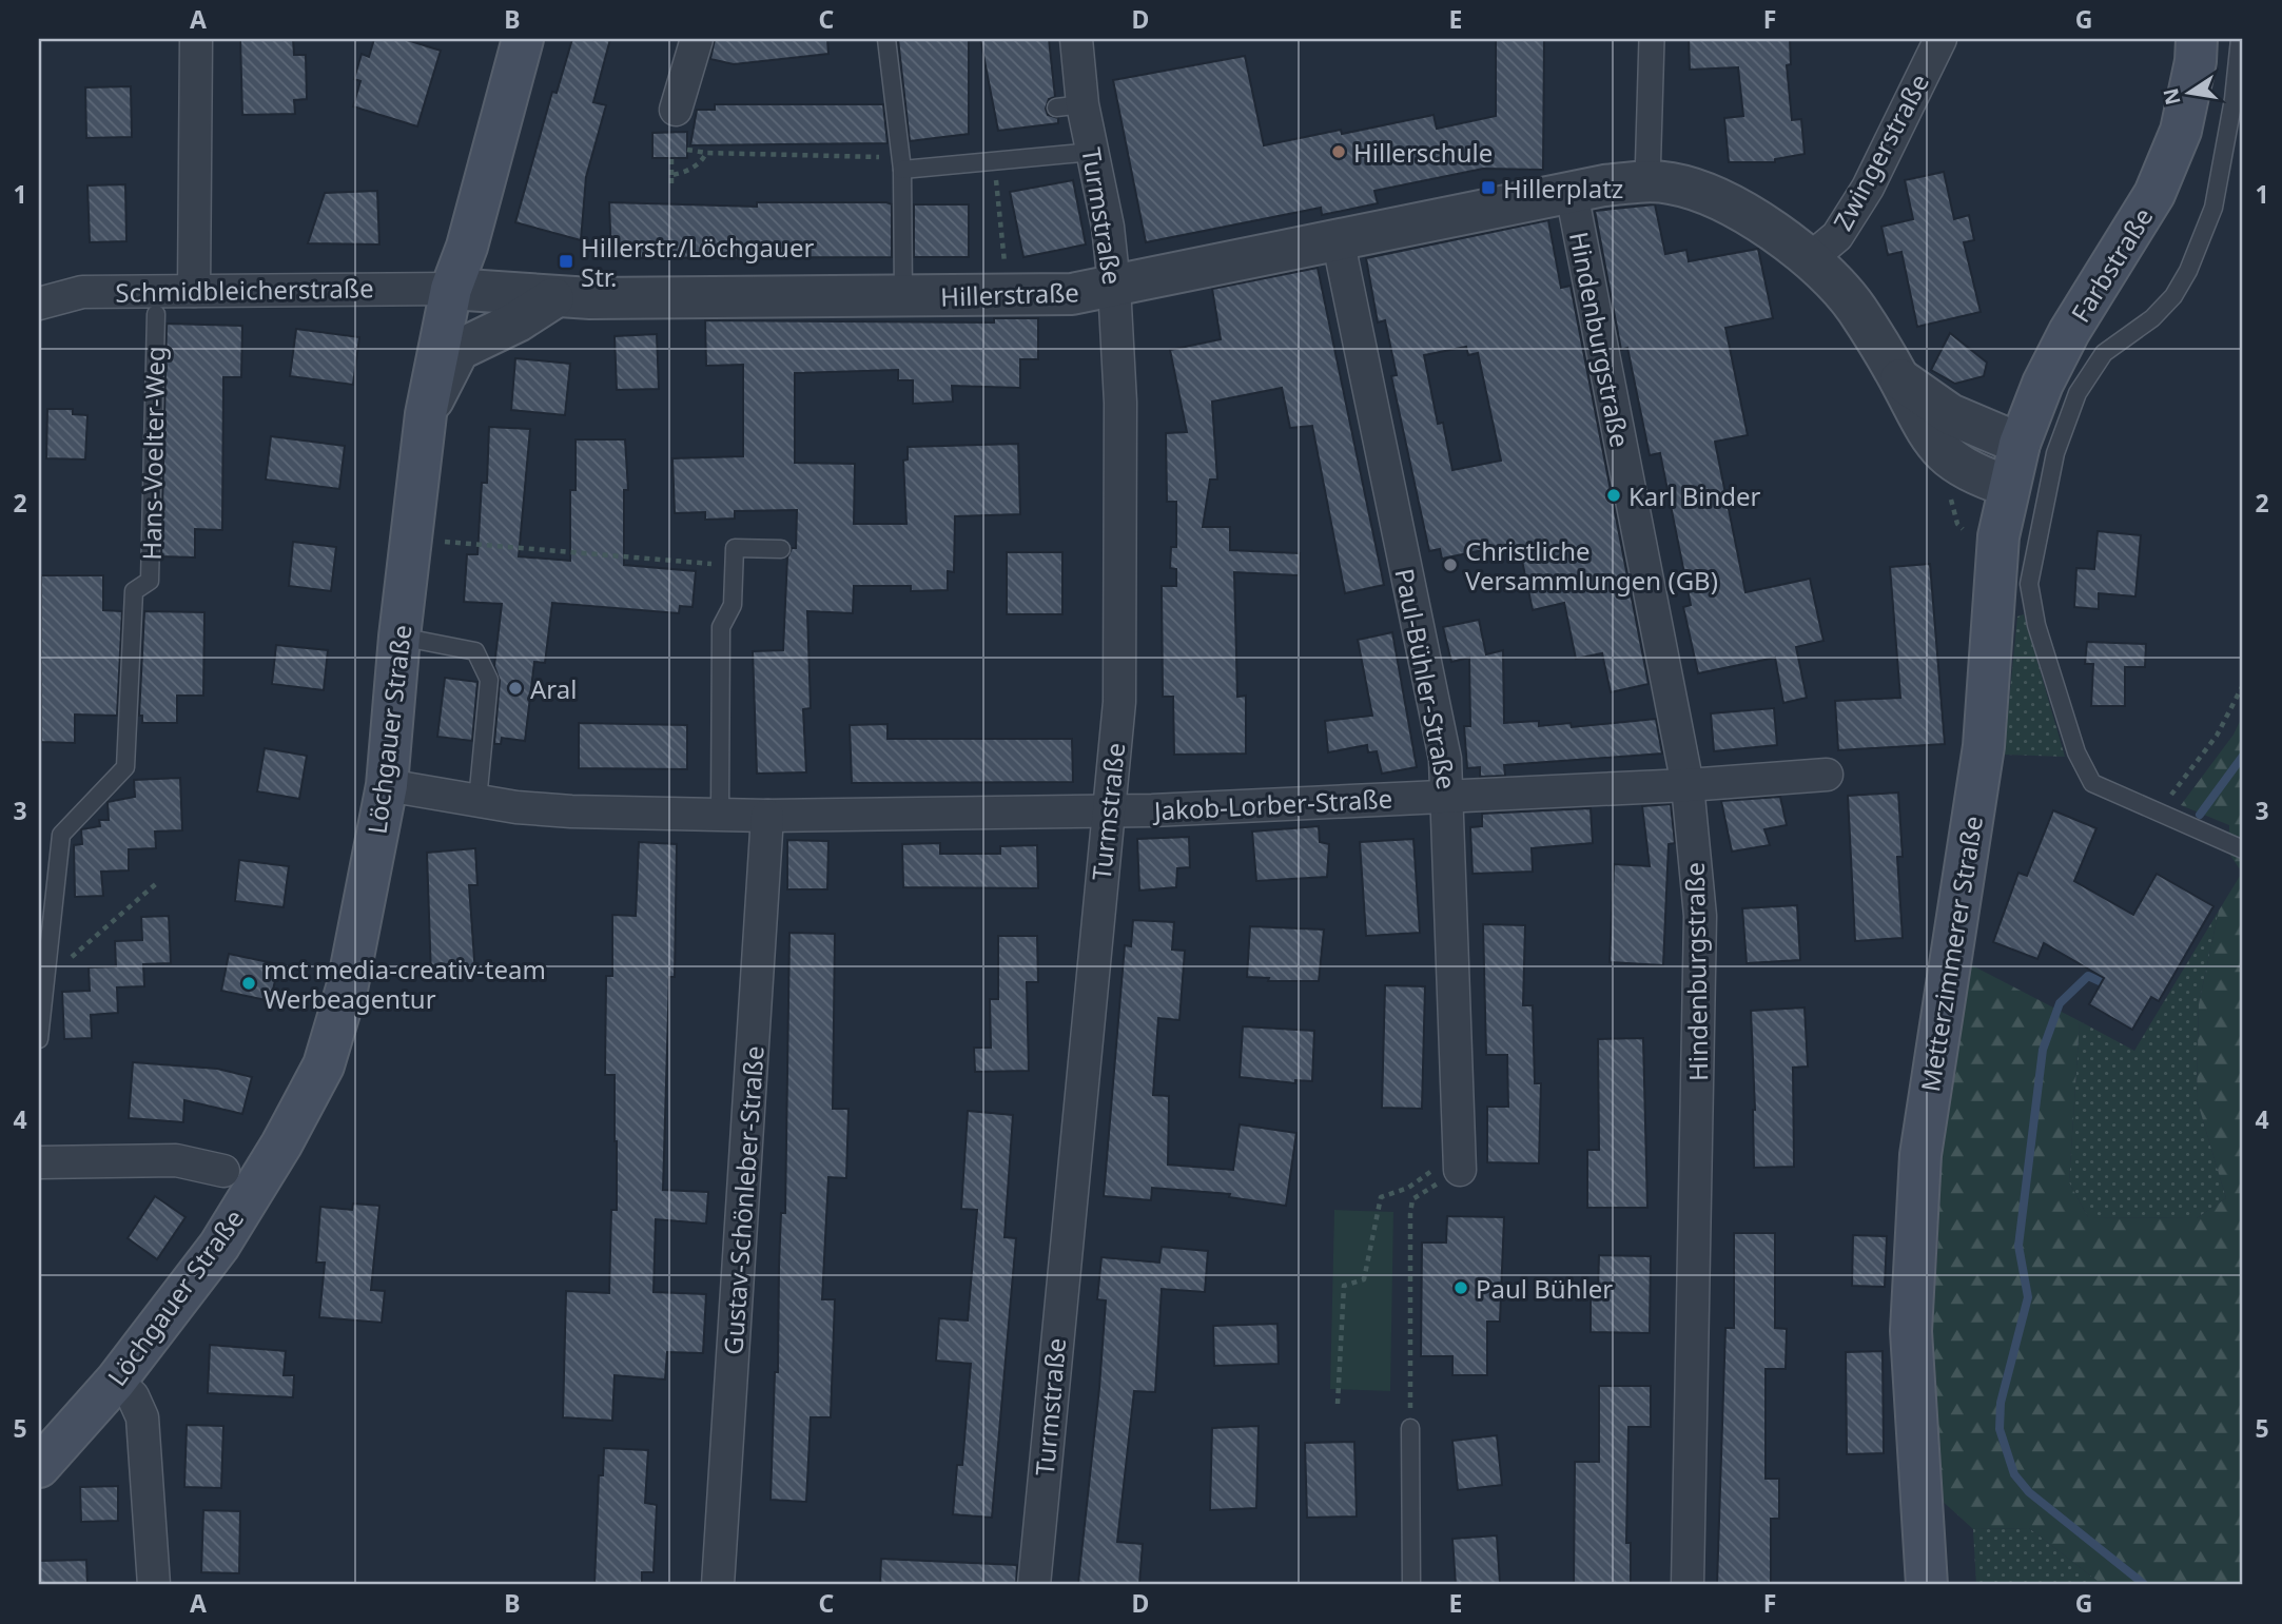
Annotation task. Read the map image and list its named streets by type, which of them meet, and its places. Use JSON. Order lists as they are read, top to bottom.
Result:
{
  "streets": {
    "main road": ["Farbstraße", "Löchgauer Straße", "Metterzimmerer Straße"],
    "street": [
      "Zwingerstraße",
      "Turmstraße",
      "Schmidbleicherstraße",
      "Hillerstraße",
      "Hindenburgstraße",
      "Paul-Bühler-Straße",
      "Jakob-Lorber-Straße",
      "Gustav-Schönleber-Straße"
    ],
    "lane": ["Hans-Voelter-Weg"]
  },
  "crossings": [
    ["Turmstraße", "Hillerstraße"],
    ["Turmstraße", "Jakob-Lorber-Straße"],
    ["Farbstraße", "Metterzimmerer Straße"],
    ["Schmidbleicherstraße", "Hillerstraße"],
    ["Schmidbleicherstraße", "Löchgauer Straße"],
    ["Hillerstraße", "Hindenburgstraße"],
    ["Hillerstraße", "Paul-Bühler-Straße"],
    ["Hillerstraße", "Löchgauer Straße"],
    ["Hindenburgstraße", "Jakob-Lorber-Straße"],
    ["Paul-Bühler-Straße", "Jakob-Lorber-Straße"],
    ["Löchgauer Straße", "Jakob-Lorber-Straße"],
    ["Jakob-Lorber-Straße", "Gustav-Schönleber-Straße"]
  ],
  "places": {
    "other": [
      "Hillerschule",
      "Karl Binder",
      "Christliche Versammlungen (GB)",
      "Aral",
      "mct media-creativ-team Werbeagentur",
      "Paul Bühler"
    ],
    "transit": ["Hillerplatz", "Hillerstr./Löchgauer Str."]
  },
  "north": "left",
  "grid": {
    "columns": [
      "A",
      "B",
      "C",
      "D",
      "E",
      "F",
      "G"
    ],
    "rows": [
      "1",
      "2",
      "3",
      "4",
      "5"
    ]
  }
}
